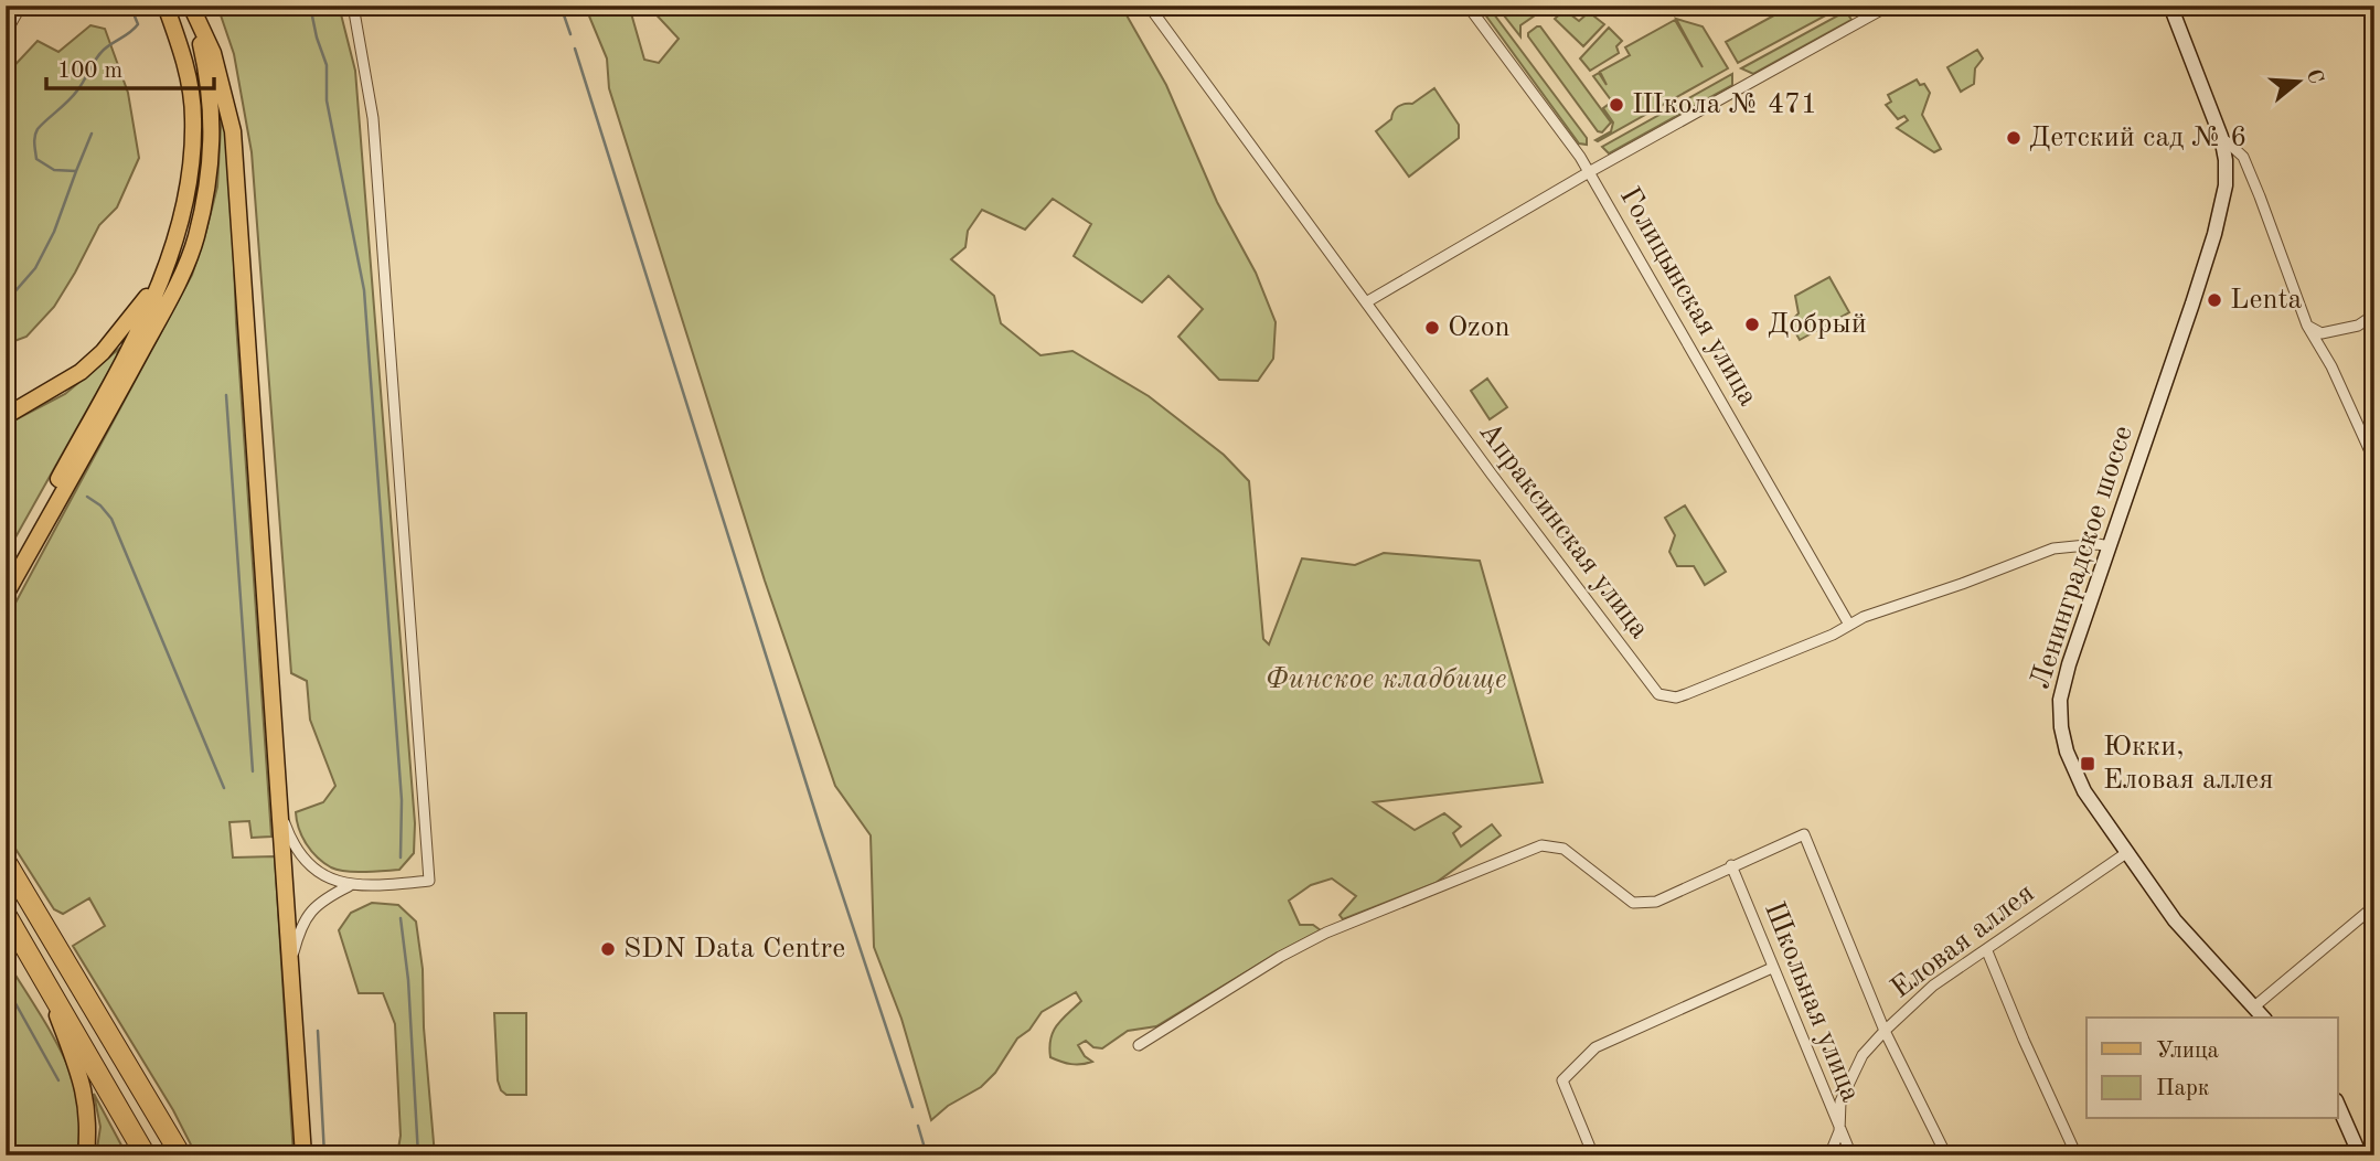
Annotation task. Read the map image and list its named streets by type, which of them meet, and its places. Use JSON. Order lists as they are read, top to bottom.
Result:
{
  "streets": {
    "main road": ["Ленинградское шоссе"],
    "street": [
      "Голицынская улица",
      "Апраксинская улица",
      "Еловая аллея",
      "Школьная улица"
    ]
  },
  "crossings": [
    ["Голицынская улица", "Апраксинская улица"],
    ["Апраксинская улица", "Ленинградское шоссе"],
    ["Ленинградское шоссе", "Еловая аллея"],
    ["Еловая аллея", "Школьная улица"]
  ],
  "parks": ["Финское кладбище"],
  "places": {
    "other": [
      "Школа № 471",
      "Детский сад № 6",
      "Lenta",
      "Добрый",
      "Ozon",
      "SDN Data Centre"
    ],
    "transit": ["Юкки, Еловая аллея"]
  },
  "legend": ["Улица", "Парк"],
  "scale_bar": "100 m",
  "north": "right"
}
